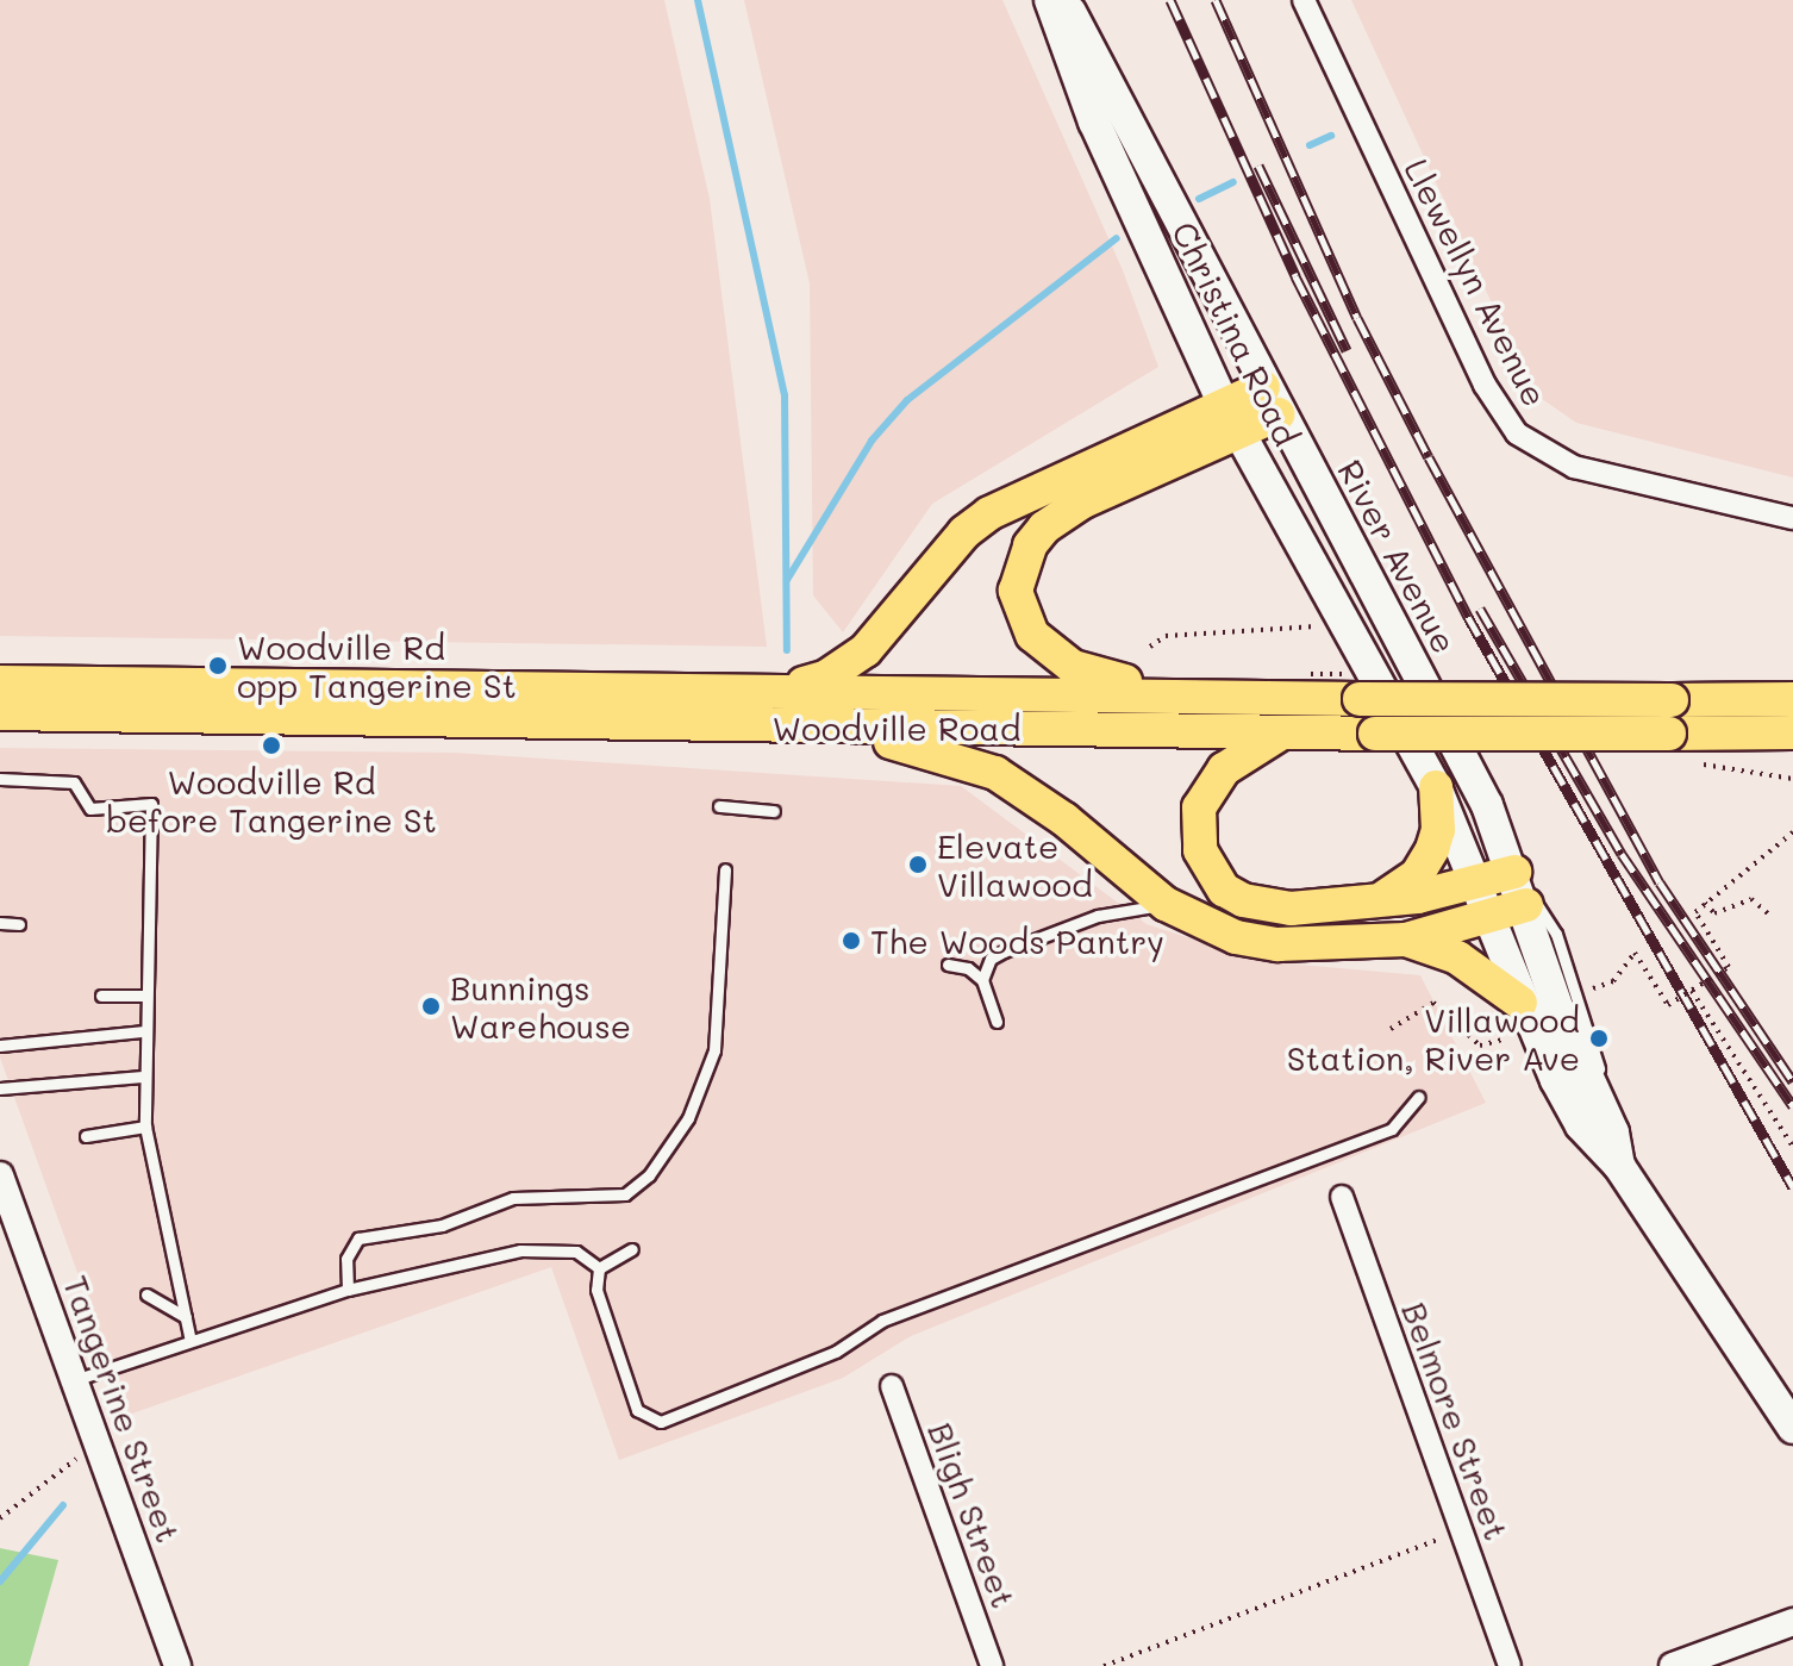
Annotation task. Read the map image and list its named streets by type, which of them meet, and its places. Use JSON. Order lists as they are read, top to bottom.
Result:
{
  "streets": {
    "main road": ["Christina Road", "River Avenue", "Woodville Road"],
    "street": [
      "Llewellyn Avenue",
      "Tangerine Street",
      "Belmore Street",
      "Bligh Street"
    ]
  },
  "crossings": [
    ["Christina Road", "River Avenue"]
  ],
  "places": [
    "Woodville Rd opp Tangerine St",
    "Woodville Rd before Tangerine St",
    "Elevate Villawood",
    "The Woods Pantry",
    "Bunnings Warehouse",
    "Villawood Station, River Ave"
  ]
}
